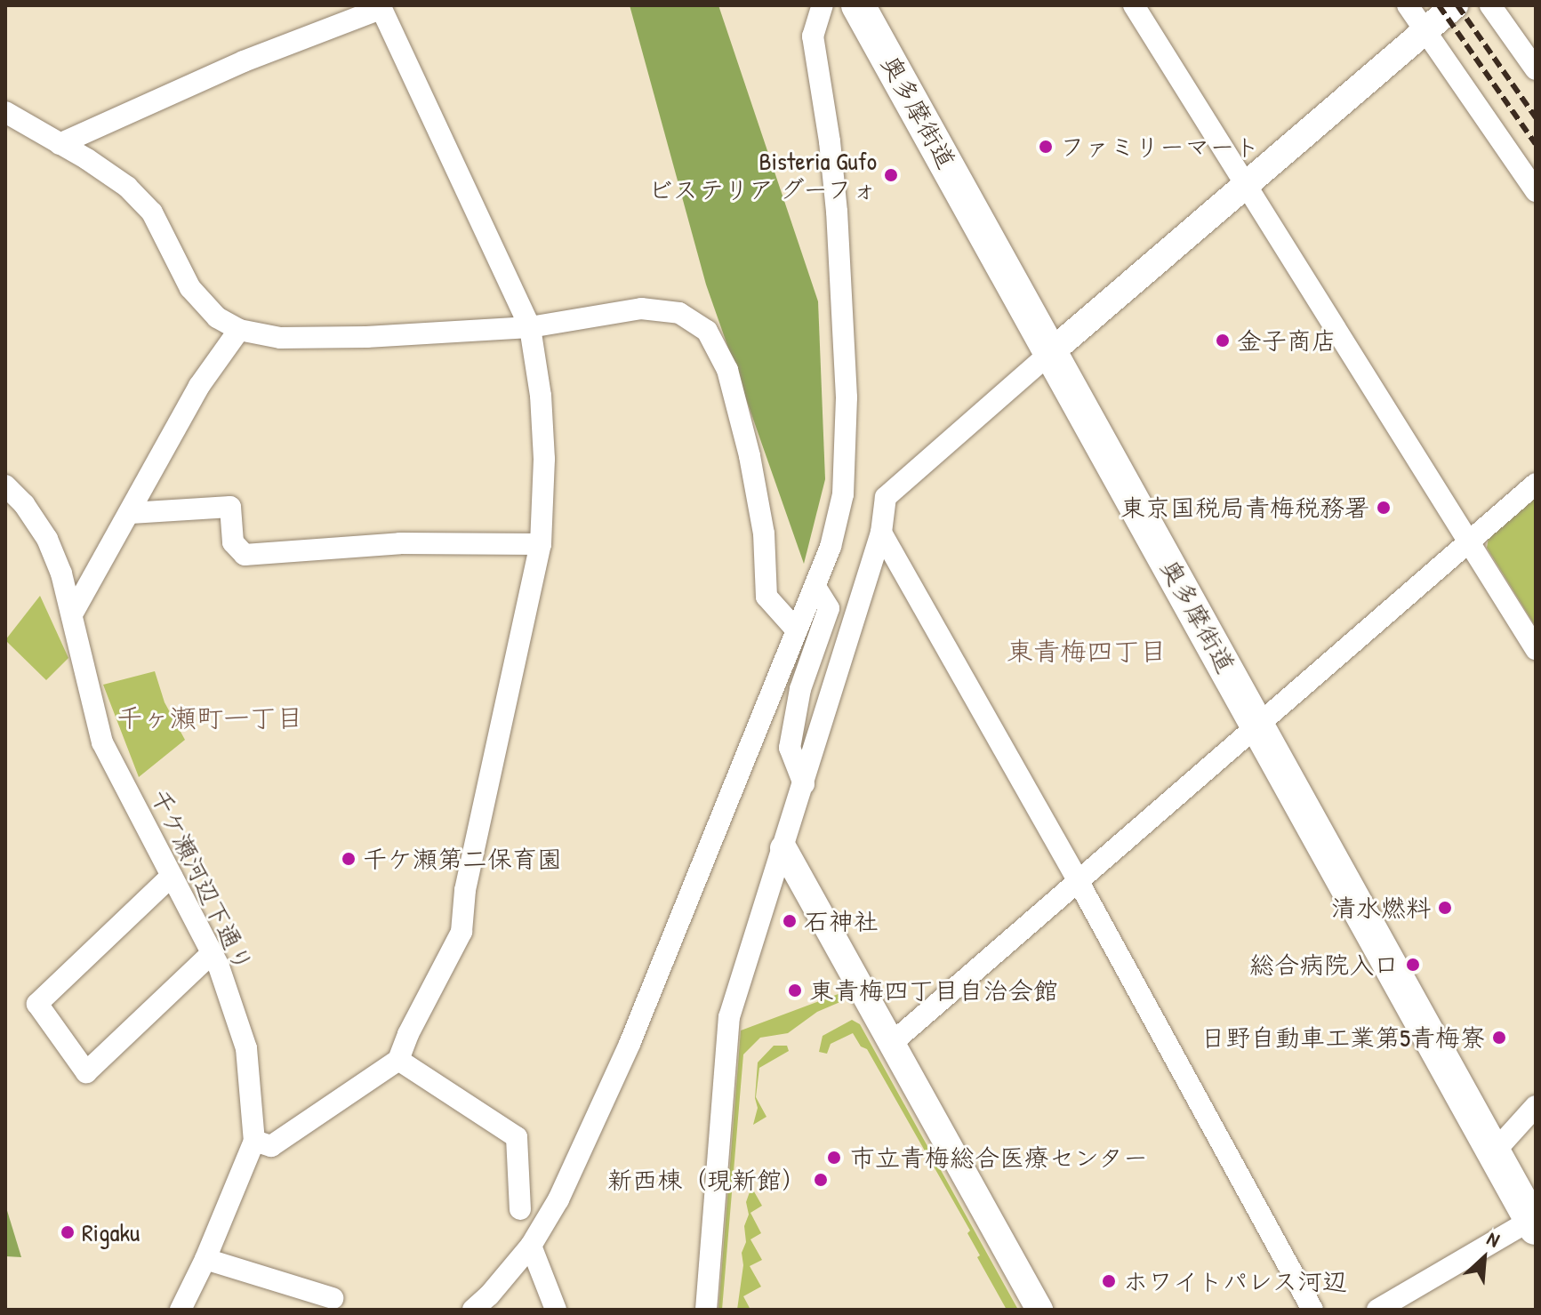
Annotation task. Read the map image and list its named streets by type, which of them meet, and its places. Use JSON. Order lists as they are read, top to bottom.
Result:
{
  "streets": {
    "main road": ["奥多摩街道"],
    "street": ["千ケ瀬河辺下通り"]
  },
  "districts": ["東青梅四丁目", "千ヶ瀬町一丁目"],
  "places": [
    "ファミリーマート",
    "Bisteria Gufo ビステリア グーフォ",
    "金子商店",
    "東京国税局青梅税務署",
    "千ケ瀬第二保育園",
    "清水燃料",
    "石神社",
    "総合病院入口",
    "東青梅四丁目自治会館",
    "日野自動車工業第5青梅寮",
    "市立青梅総合医療センター",
    "新西棟（現新館）",
    "Rigaku",
    "ホワイトパレス河辺"
  ],
  "north": "top right"
}
